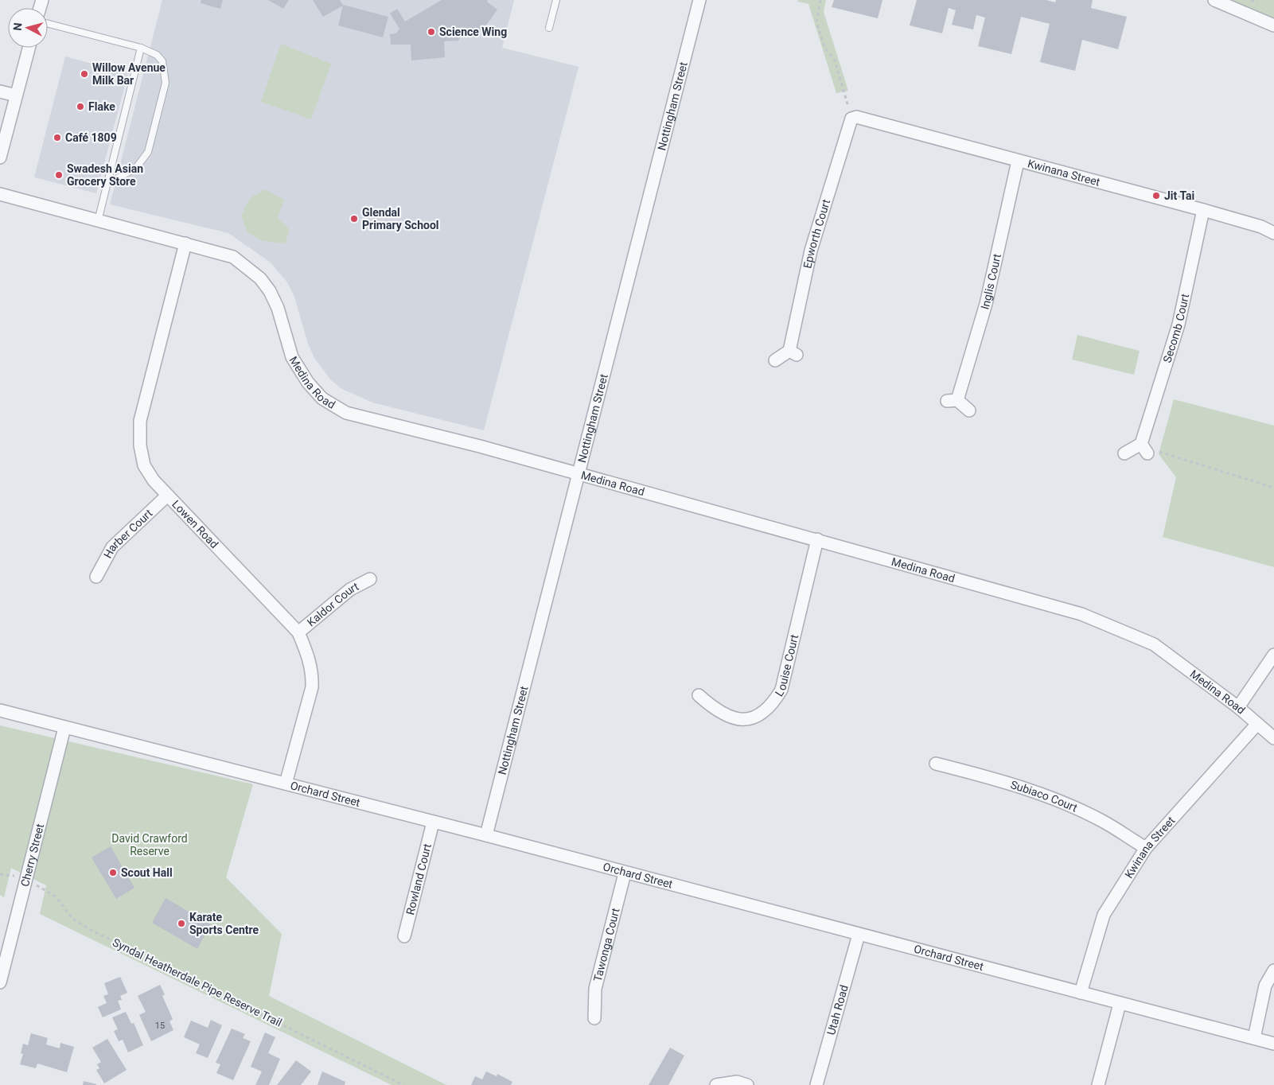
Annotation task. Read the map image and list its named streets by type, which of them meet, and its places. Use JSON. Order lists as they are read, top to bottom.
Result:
{
  "streets": {
    "street": [
      "Nottingham Street",
      "Kwinana Street",
      "Epworth Court",
      "Inglis Court",
      "Secomb Court",
      "Medina Road",
      "Lowen Road",
      "Harber Court",
      "Kaldor Court",
      "Louise Court",
      "Orchard Street",
      "Subiaco Court",
      "Cherry Street",
      "Rowland Court",
      "Tawonga Court",
      "Utah Road"
    ],
    "path": ["Syndal Heatherdale Pipe Reserve Trail"]
  },
  "crossings": [
    ["Nottingham Street", "Medina Road"],
    ["Nottingham Street", "Orchard Street"],
    ["Kwinana Street", "Epworth Court"],
    ["Kwinana Street", "Inglis Court"],
    ["Kwinana Street", "Secomb Court"],
    ["Kwinana Street", "Medina Road"],
    ["Kwinana Street", "Orchard Street"],
    ["Kwinana Street", "Subiaco Court"],
    ["Medina Road", "Lowen Road"],
    ["Medina Road", "Louise Court"],
    ["Lowen Road", "Harber Court"],
    ["Lowen Road", "Kaldor Court"],
    ["Lowen Road", "Orchard Street"],
    ["Orchard Street", "Cherry Street"],
    ["Orchard Street", "Rowland Court"],
    ["Orchard Street", "Tawonga Court"],
    ["Orchard Street", "Utah Road"],
    ["Cherry Street", "Syndal Heatherdale Pipe Reserve Trail"]
  ],
  "parks": ["David Crawford Reserve"],
  "places": [
    "Science Wing",
    "Willow Avenue Milk Bar",
    "Flake",
    "Café 1809",
    "Swadesh Asian Grocery Store",
    "Jit Tai",
    "Glendal Primary School",
    "Scout Hall",
    "Karate Sports Centre"
  ],
  "house_numbers": ["15"],
  "north": "left"
}
